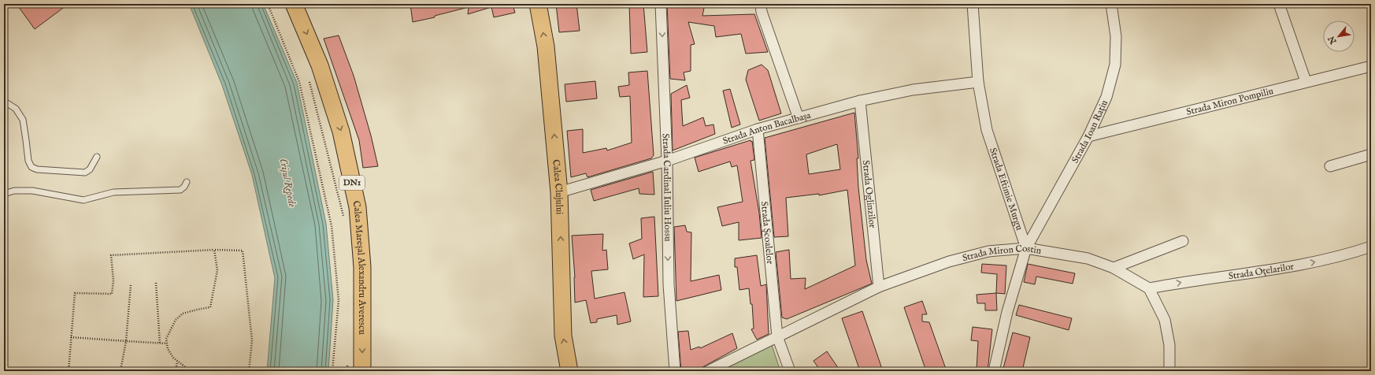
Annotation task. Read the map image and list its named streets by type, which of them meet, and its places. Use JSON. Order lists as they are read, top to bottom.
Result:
{
  "streets": {
    "main road": ["DN1", "Calea Clujului", "Calea Mareșal Alexandru Averescu"],
    "street": [
      "Strada Miron Pompiliu",
      "Strada Anton Bacalbașa",
      "Strada Ioan Rațiu",
      "Strada Cardinal Iuliu Hossu",
      "Strada Eftimie Murgu",
      "Strada Oglinzilor",
      "Strada Școalelor",
      "Strada Miron Costin",
      "Strada Oțelarilor"
    ]
  },
  "crossings": [
    ["Strada Miron Pompiliu", "Strada Ioan Rațiu"],
    ["Strada Anton Bacalbașa", "Calea Clujului"],
    ["Strada Anton Bacalbașa", "Strada Cardinal Iuliu Hossu"],
    ["Strada Anton Bacalbașa", "Strada Eftimie Murgu"],
    ["Strada Anton Bacalbașa", "Strada Oglinzilor"],
    ["Strada Anton Bacalbașa", "Strada Școalelor"],
    ["Strada Ioan Rațiu", "Strada Eftimie Murgu"],
    ["Strada Ioan Rațiu", "Strada Miron Costin"],
    ["Strada Eftimie Murgu", "Strada Miron Costin"],
    ["Strada Oglinzilor", "Strada Miron Costin"],
    ["Strada Școalelor", "Strada Miron Costin"],
    ["Strada Miron Costin", "Strada Oțelarilor"]
  ],
  "one_way": [
    "Calea Clujului",
    "Strada Cardinal Iuliu Hossu",
    "Calea Mareșal Alexandru Averescu",
    "Strada Oțelarilor"
  ],
  "water": ["Crișul Repede"],
  "north": "bottom left"
}
